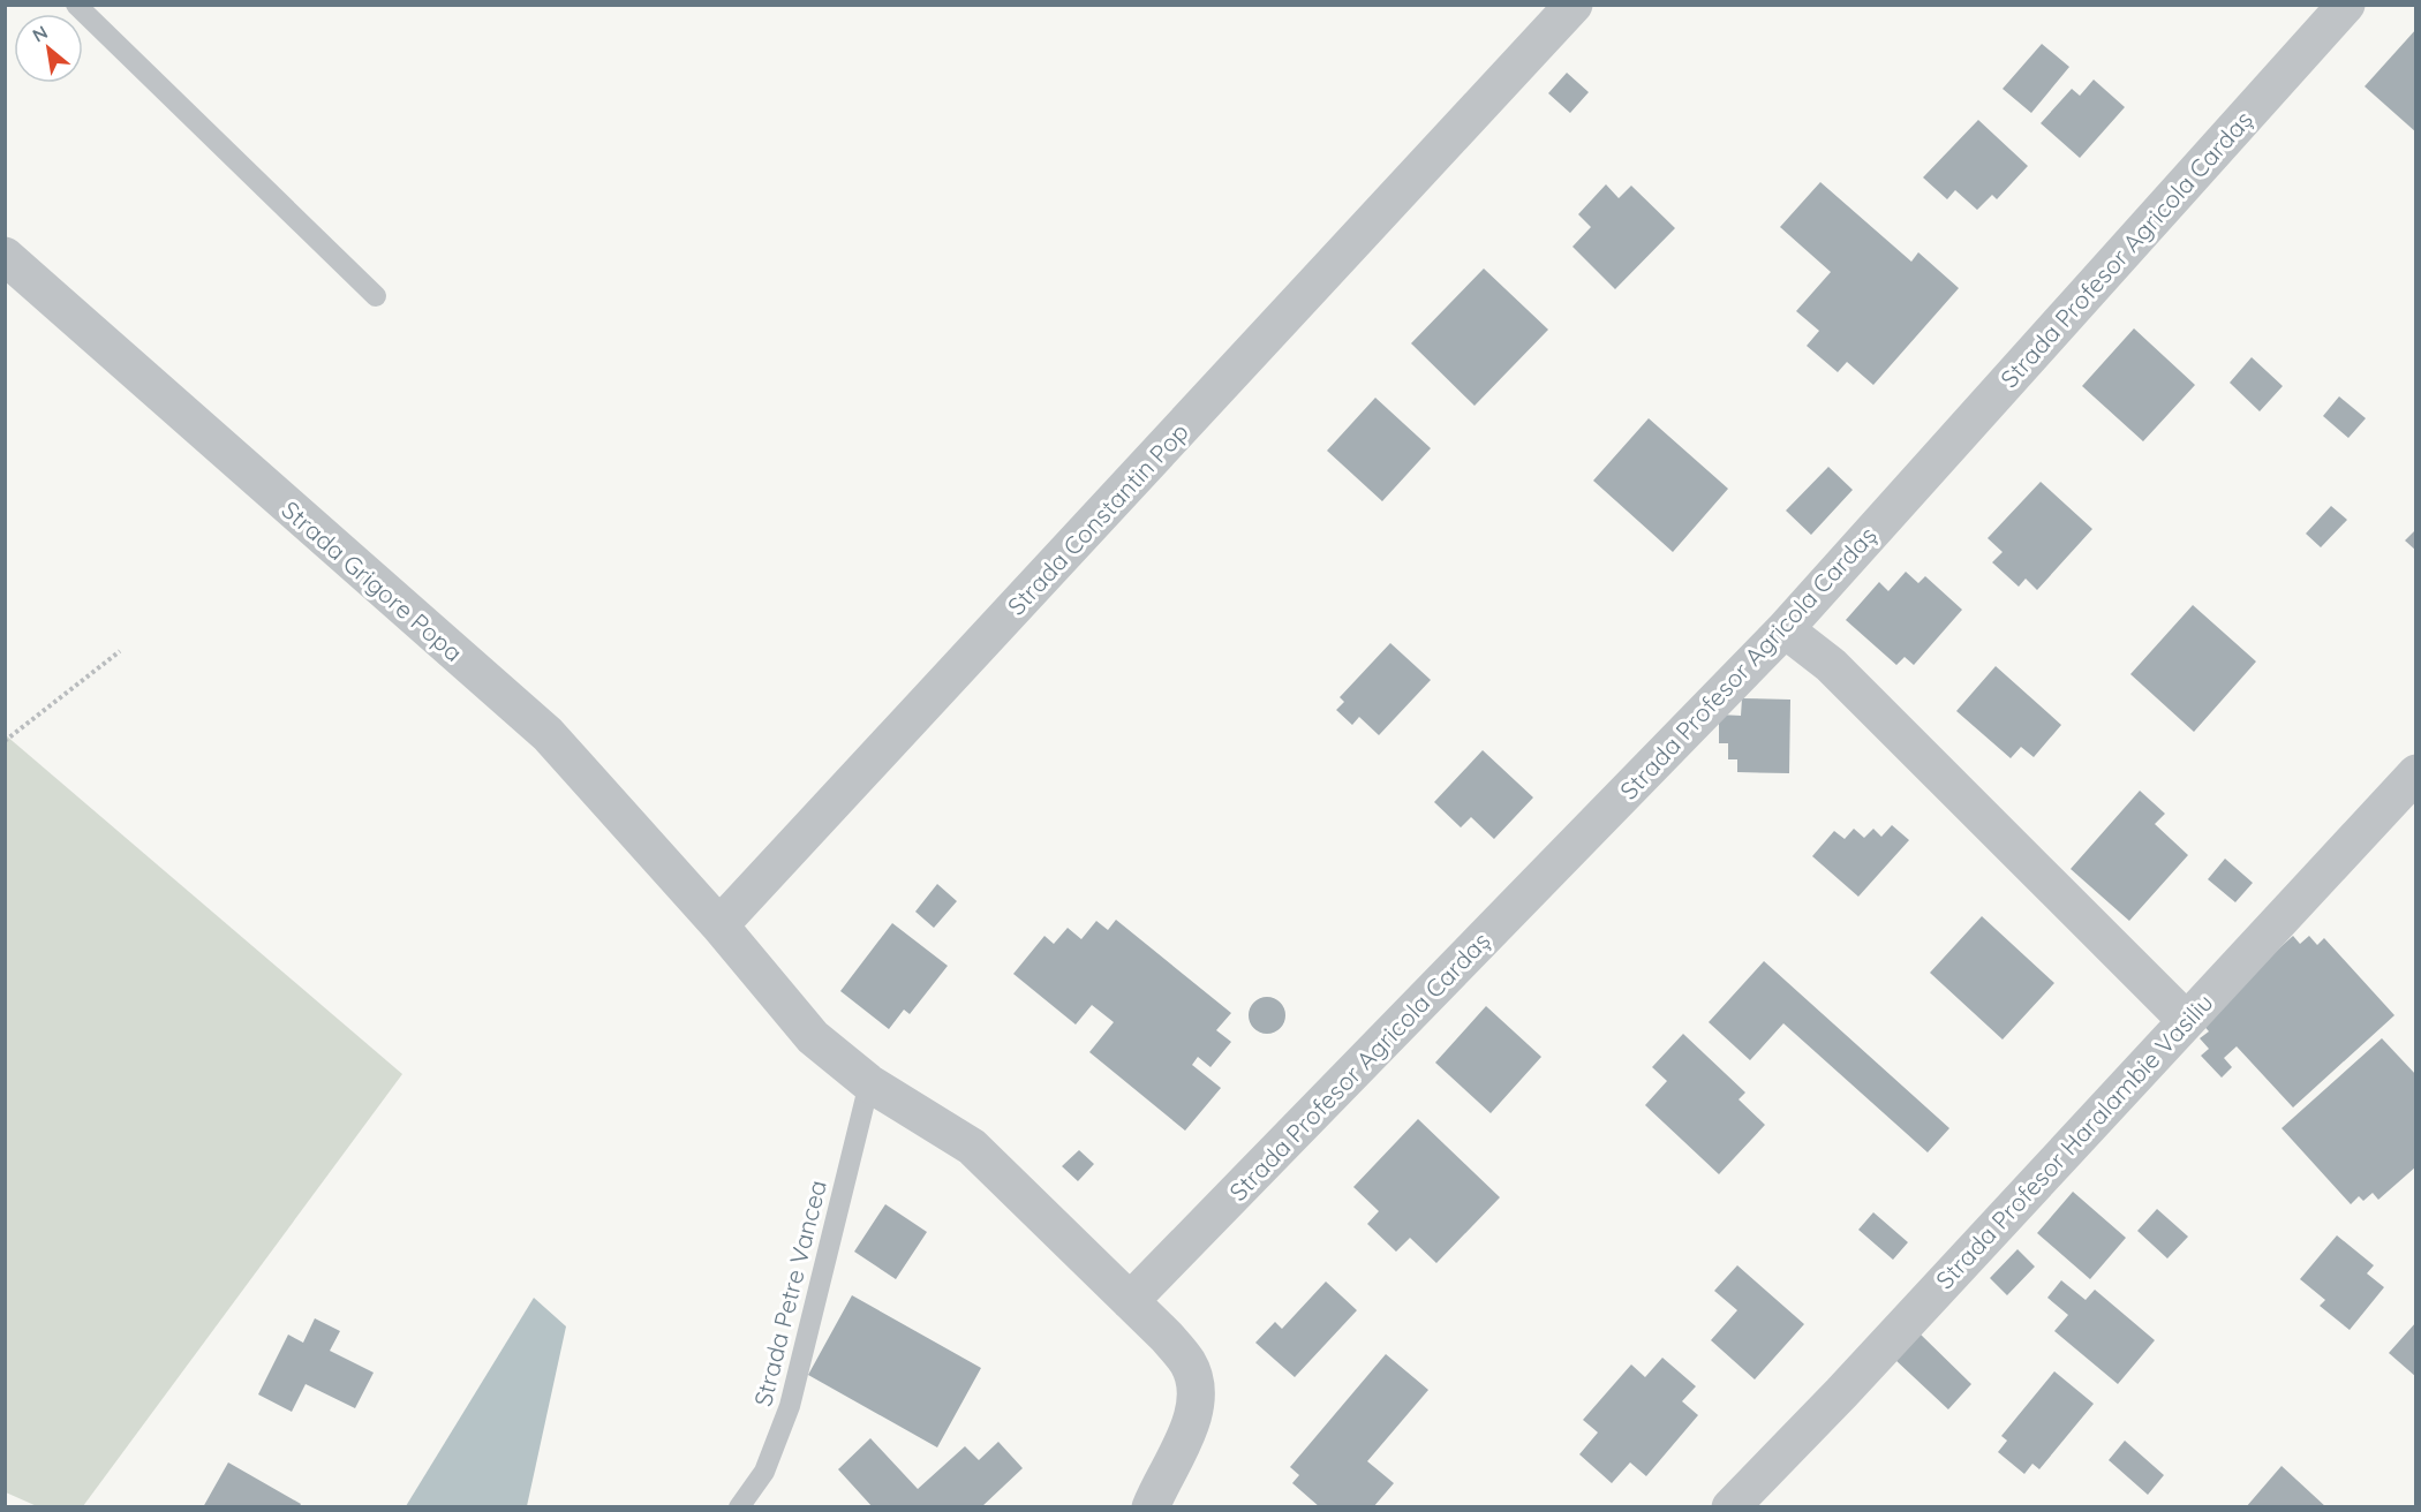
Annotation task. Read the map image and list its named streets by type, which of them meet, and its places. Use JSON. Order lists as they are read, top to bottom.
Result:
{
  "streets": {
    "street": [
      "Strada Profesor Agricola Cardaș",
      "Strada Constantin Pop",
      "Strada Grigore Popa",
      "Strada Profesor Haralambie Vasiliu"
    ],
    "lane": ["Strada Petre Vancea"]
  },
  "crossings": [
    ["Strada Constantin Pop", "Strada Grigore Popa"]
  ],
  "north": "top left"
}
